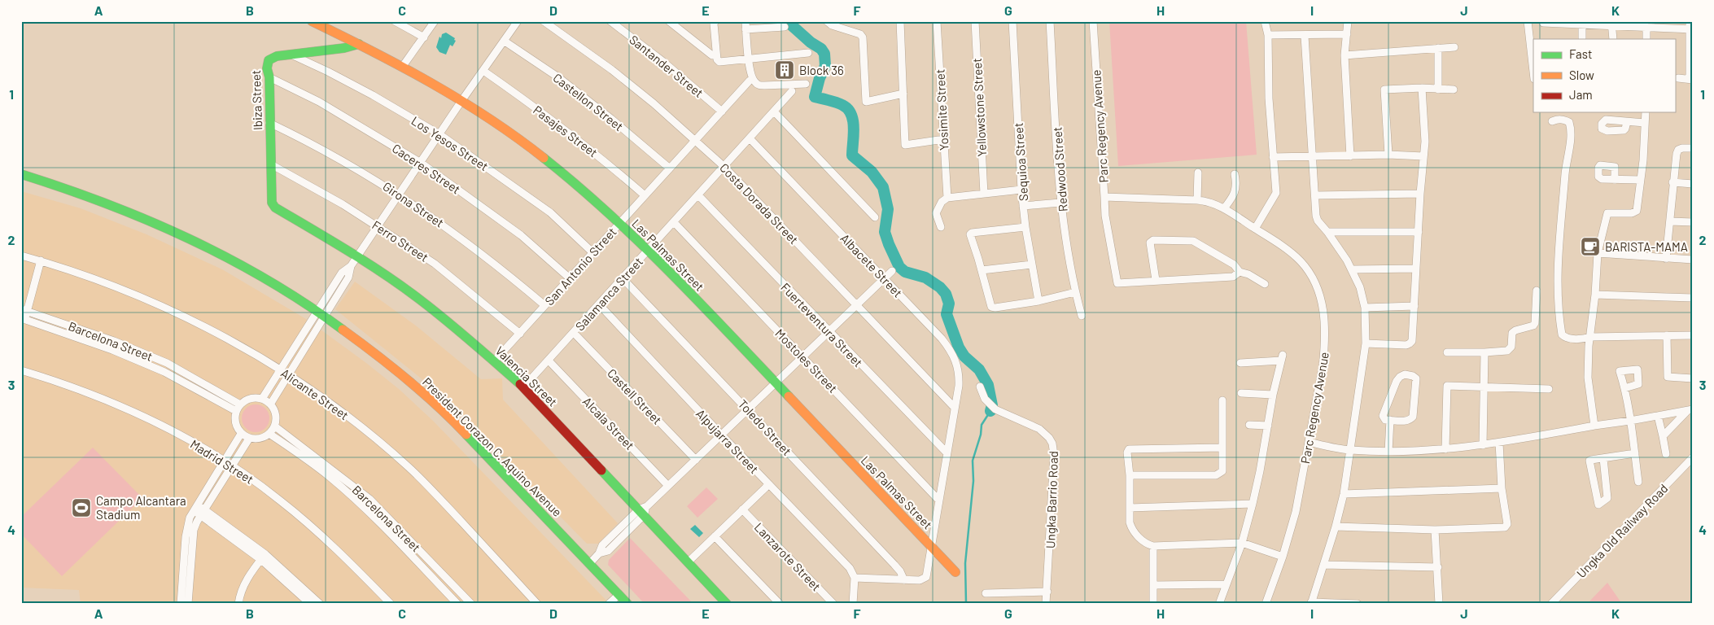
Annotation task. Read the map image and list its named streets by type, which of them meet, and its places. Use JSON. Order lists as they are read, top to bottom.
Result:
{
  "streets": {
    "street": [
      "Santander Street",
      "Ibiza Street",
      "Castellon Street",
      "Yellowstone Street",
      "Yosimite Street",
      "Parc Regency Avenue",
      "Pasajes Street",
      "Los Yesos Street",
      "Sequioa Street",
      "Caceres Street",
      "Redwood Street",
      "Costa Dorada Street",
      "Girona Street",
      "Ferro Street",
      "Las Palmas Street",
      "Albacete Street",
      "San Antonio Street",
      "Salamanca Street",
      "Fuerteventura Street",
      "Barcelona Street",
      "Mostoles Street",
      "Valencia Street",
      "Alicante Street",
      "Castell Street",
      "Alcala Street",
      "Toledo Street",
      "Alpujarra Street",
      "President Corazon C. Aquino Avenue",
      "Madrid Street",
      "Ungka Barrio Road",
      "Ungka Old Railway Road",
      "Lanzarote Street"
    ]
  },
  "crossings": [
    ["Santander Street", "San Antonio Street"],
    ["Ibiza Street", "Los Yesos Street"],
    ["Ibiza Street", "Caceres Street"],
    ["Ibiza Street", "Girona Street"],
    ["Ibiza Street", "Ferro Street"],
    ["Ibiza Street", "Las Palmas Street"],
    ["Ibiza Street", "Valencia Street"],
    ["Castellon Street", "San Antonio Street"],
    ["Pasajes Street", "San Antonio Street"],
    ["Los Yesos Street", "San Antonio Street"],
    ["Caceres Street", "San Antonio Street"],
    ["Costa Dorada Street", "Albacete Street"],
    ["Costa Dorada Street", "San Antonio Street"],
    ["Costa Dorada Street", "Salamanca Street"],
    ["Girona Street", "San Antonio Street"],
    ["Ferro Street", "San Antonio Street"],
    ["Las Palmas Street", "Albacete Street"],
    ["Las Palmas Street", "San Antonio Street"],
    ["Las Palmas Street", "Salamanca Street"],
    ["Albacete Street", "Salamanca Street"],
    ["Albacete Street", "Fuerteventura Street"],
    ["Albacete Street", "Mostoles Street"],
    ["Albacete Street", "Toledo Street"],
    ["San Antonio Street", "Valencia Street"],
    ["Salamanca Street", "Fuerteventura Street"],
    ["Salamanca Street", "Mostoles Street"],
    ["Salamanca Street", "Valencia Street"],
    ["Salamanca Street", "Castell Street"],
    ["Salamanca Street", "Alcala Street"],
    ["Salamanca Street", "Toledo Street"],
    ["Salamanca Street", "Alpujarra Street"]
  ],
  "places": {
    "building": ["Block 36"],
    "cafe": ["BARISTA-MAMA"],
    "sports": ["Campo Alcantara Stadium"]
  },
  "legend": ["Fast", "Slow", "Jam"],
  "grid": {
    "columns": [
      "A",
      "B",
      "C",
      "D",
      "E",
      "F",
      "G",
      "H",
      "I",
      "J",
      "K"
    ],
    "rows": [
      "1",
      "2",
      "3",
      "4"
    ]
  }
}
